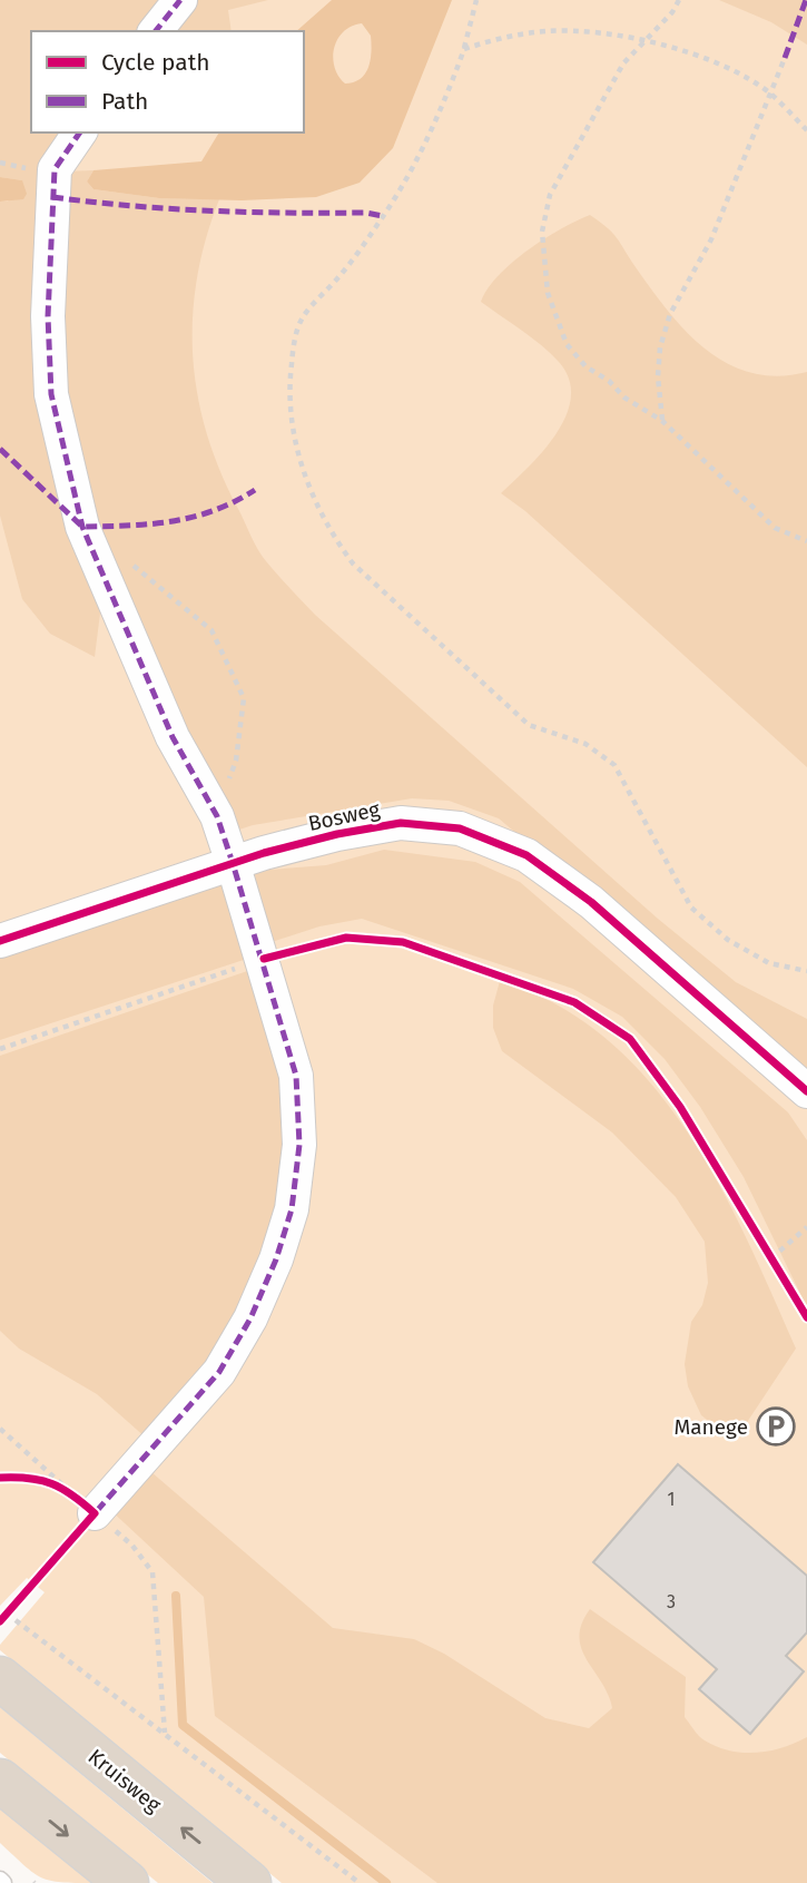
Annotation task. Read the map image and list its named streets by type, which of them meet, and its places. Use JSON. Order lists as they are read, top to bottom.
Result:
{
  "streets": {
    "highway": ["Kruisweg"],
    "street": ["Bosweg"]
  },
  "places": {
    "parking": ["Manege"]
  },
  "house_numbers": ["1", "3"],
  "legend": ["Cycle path", "Path"]
}
